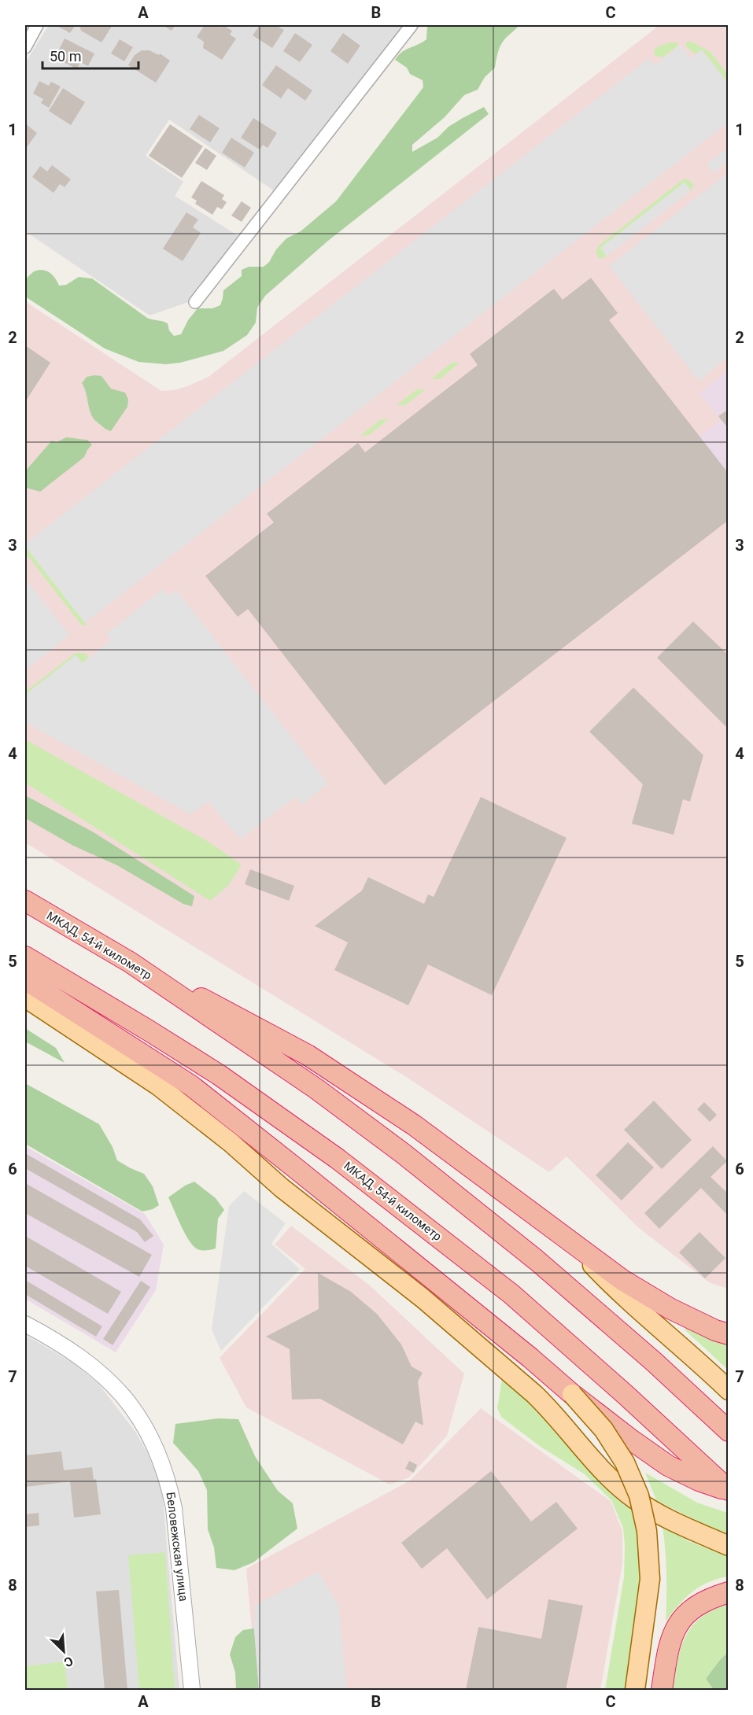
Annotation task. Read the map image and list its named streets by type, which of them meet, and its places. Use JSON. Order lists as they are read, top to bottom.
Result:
{
  "streets": {
    "highway": ["МКАД, 54-й километр"],
    "street": ["Беловежская улица"]
  },
  "scale_bar": "50 m",
  "north": "bottom right",
  "grid": {
    "columns": ["A", "B", "C"],
    "rows": [
      "1",
      "2",
      "3",
      "4",
      "5",
      "6",
      "7",
      "8"
    ]
  }
}
